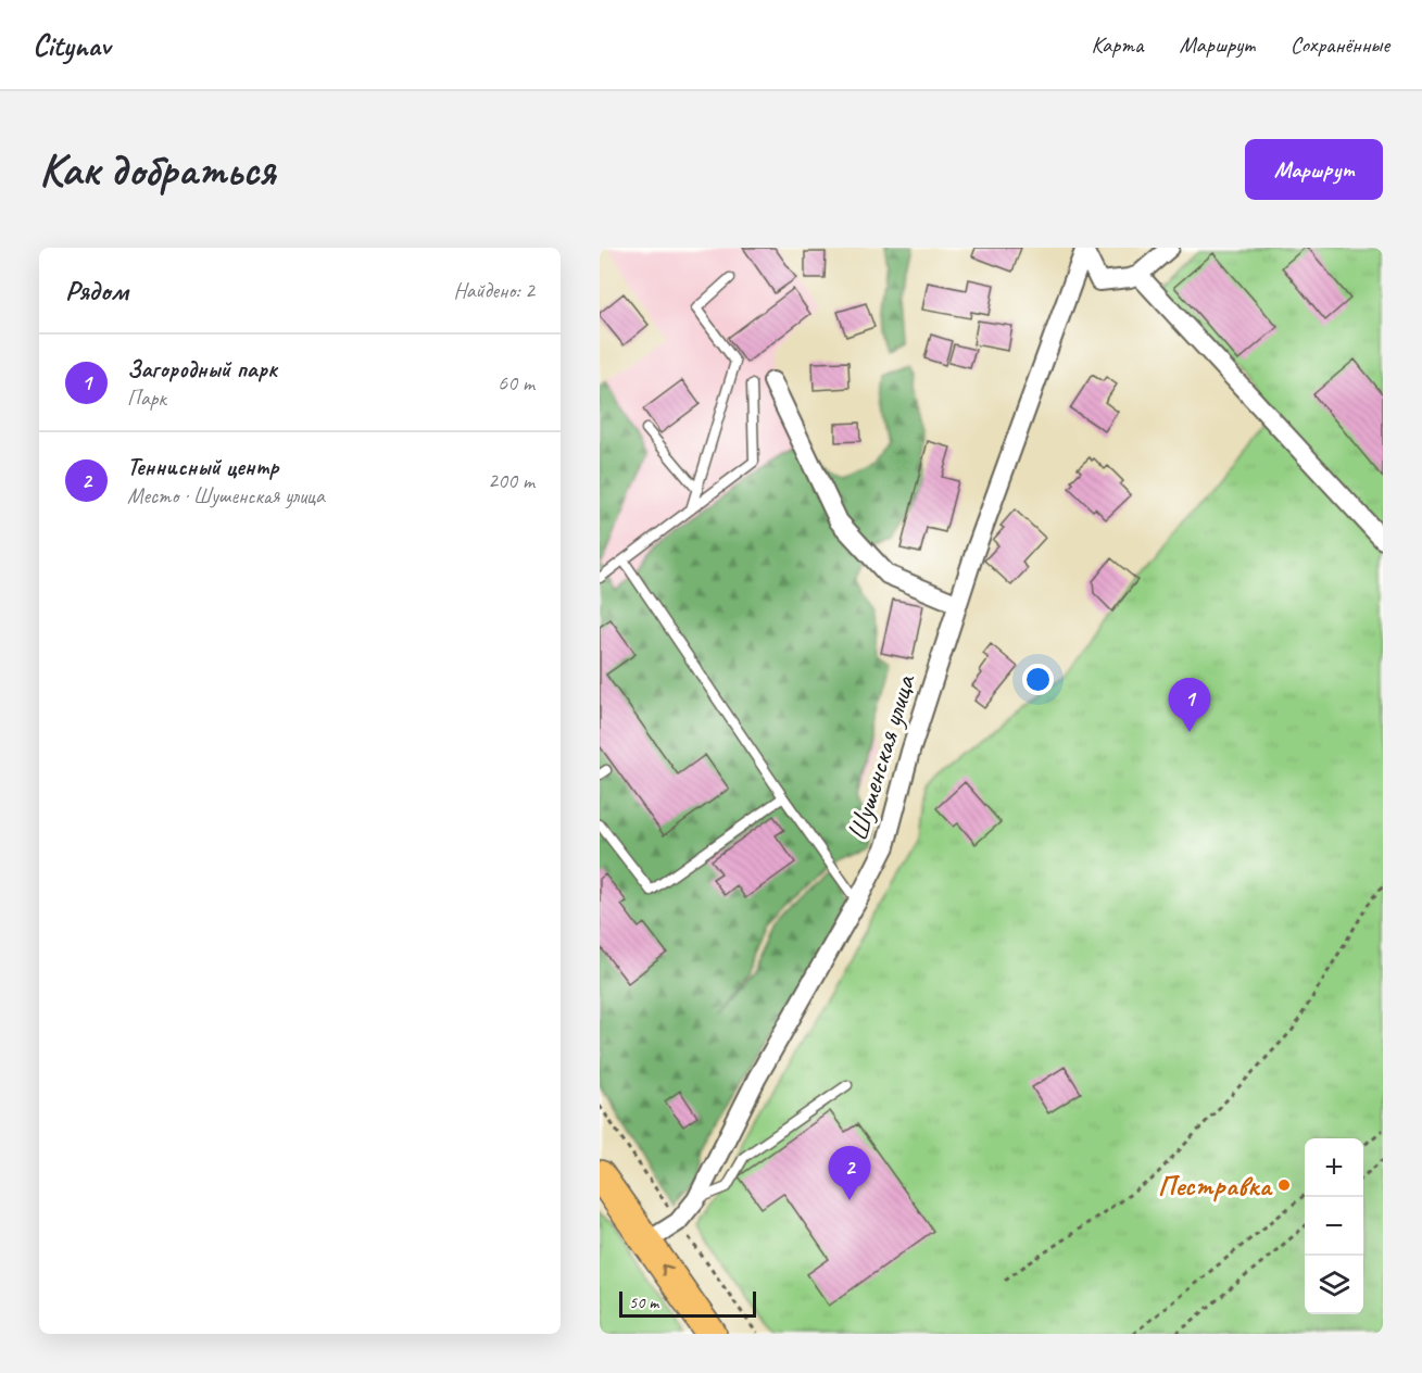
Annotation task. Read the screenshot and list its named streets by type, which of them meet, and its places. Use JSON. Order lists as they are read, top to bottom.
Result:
{
  "streets": {
    "street": ["Шушенская улица"]
  },
  "places": ["Пестравка"],
  "scale_bar": "50 m",
  "page": {
    "header": "Citynav",
    "nav": ["Карта", "Маршрут", "Сохранённые"],
    "buttons": "Маршрут",
    "title": "Как добраться",
    "heading": ["Рядом", "Найдено: 2"],
    "list": [
      {
        "mark": "1",
        "name": "Загородный парк",
        "note": "Парк",
        "value": "60 m"
      },
      {
        "mark": "2",
        "name": "Теннисный центр",
        "note": "Место · Шушенская улица",
        "value": "200 m"
      }
    ],
    "pins": ["1", "2"],
    "map_buttons": ["+", "−"],
    "scale": "50 m"
  }
}
